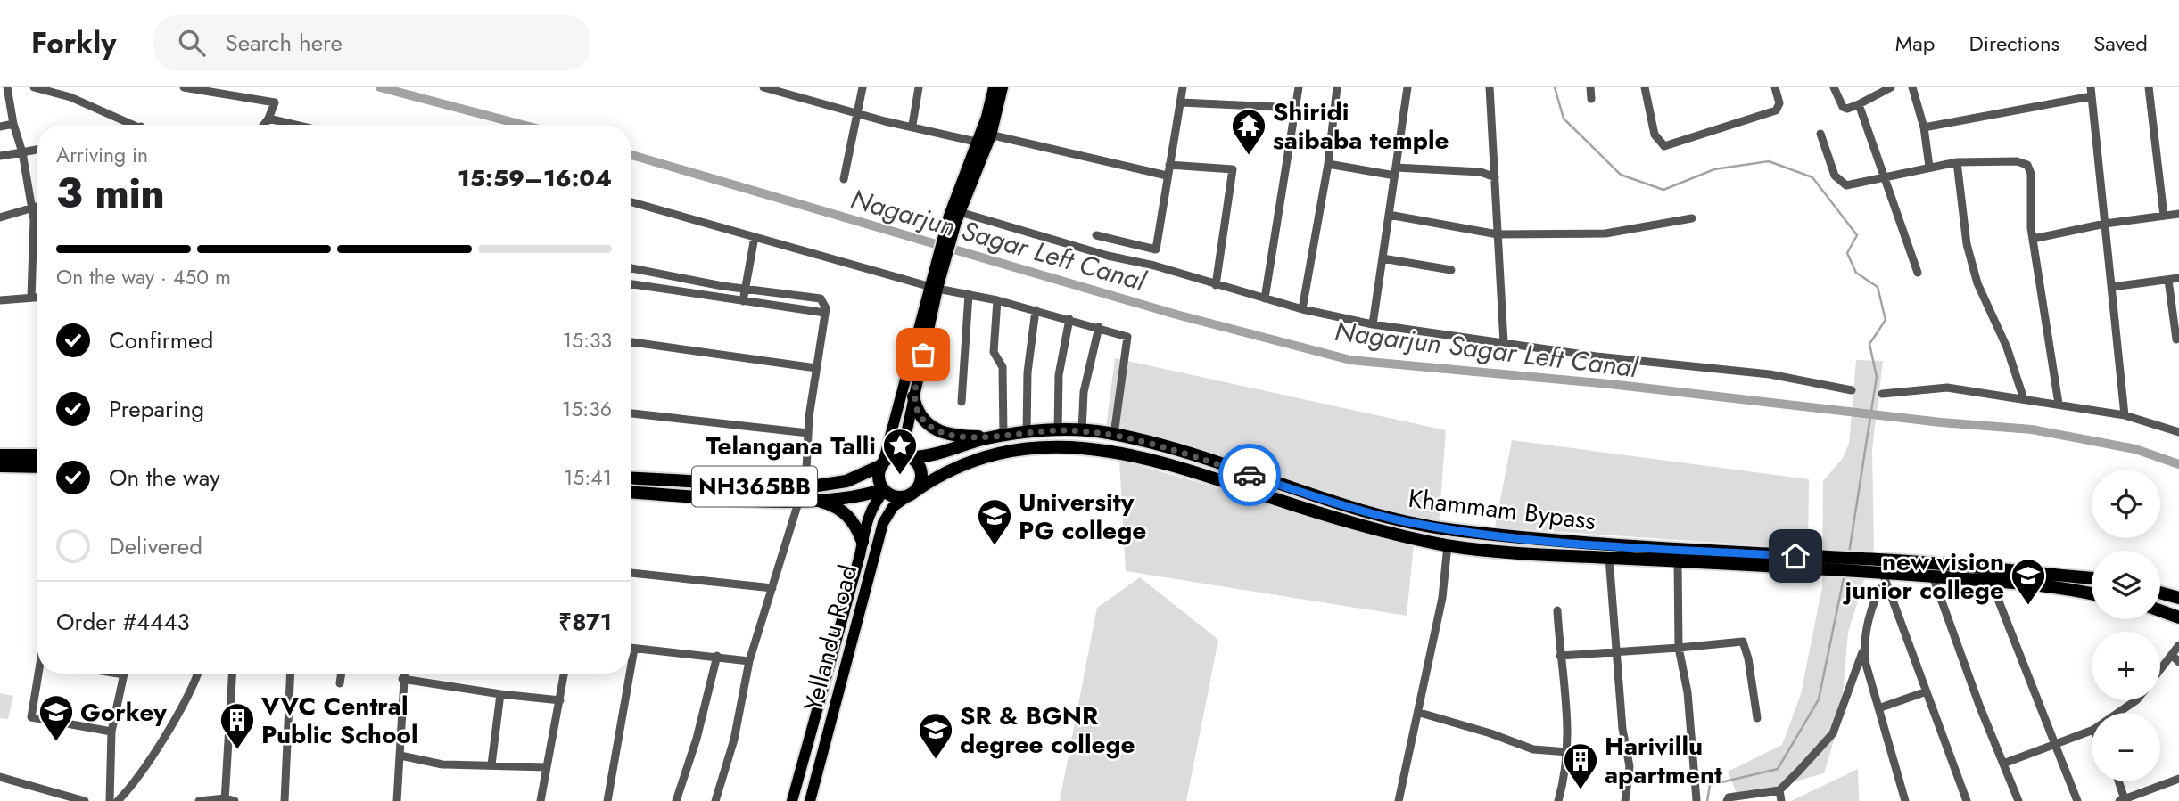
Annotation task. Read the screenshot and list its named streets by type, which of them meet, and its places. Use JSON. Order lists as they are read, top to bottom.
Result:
{
  "streets": {
    "highway": ["NH365BB", "Khammam Bypass"],
    "main road": ["Yellandu Road"]
  },
  "crossings": [
    ["NH365BB", "Khammam Bypass"],
    ["NH365BB", "Yellandu Road"],
    ["Khammam Bypass", "Yellandu Road"]
  ],
  "water": ["Nagarjun Sagar Left Canal"],
  "places": {
    "temple": ["Shiridi saibaba temple"],
    "place": ["Telangana Talli"],
    "school or university": [
      "University PG college",
      "new vision junior college",
      "Gorkey",
      "SR & BGNR degree college"
    ],
    "building": ["VVC Central Public School", "Harivillu apartment"]
  },
  "page": {
    "header": "Forkly",
    "search": "Search here",
    "nav": ["Map", "Directions", "Saved"],
    "heading": ["3 min", "Arriving in", "15:59–16:04"],
    "panel": ["Order #4443", "₹871"],
    "bar": "On the way · 450 m",
    "list": [
      ["Confirmed", "15:33"],
      ["Preparing", "15:36"],
      ["On the way", "15:41"],
      "Delivered"
    ],
    "map_buttons": ["+", "−"]
  }
}
